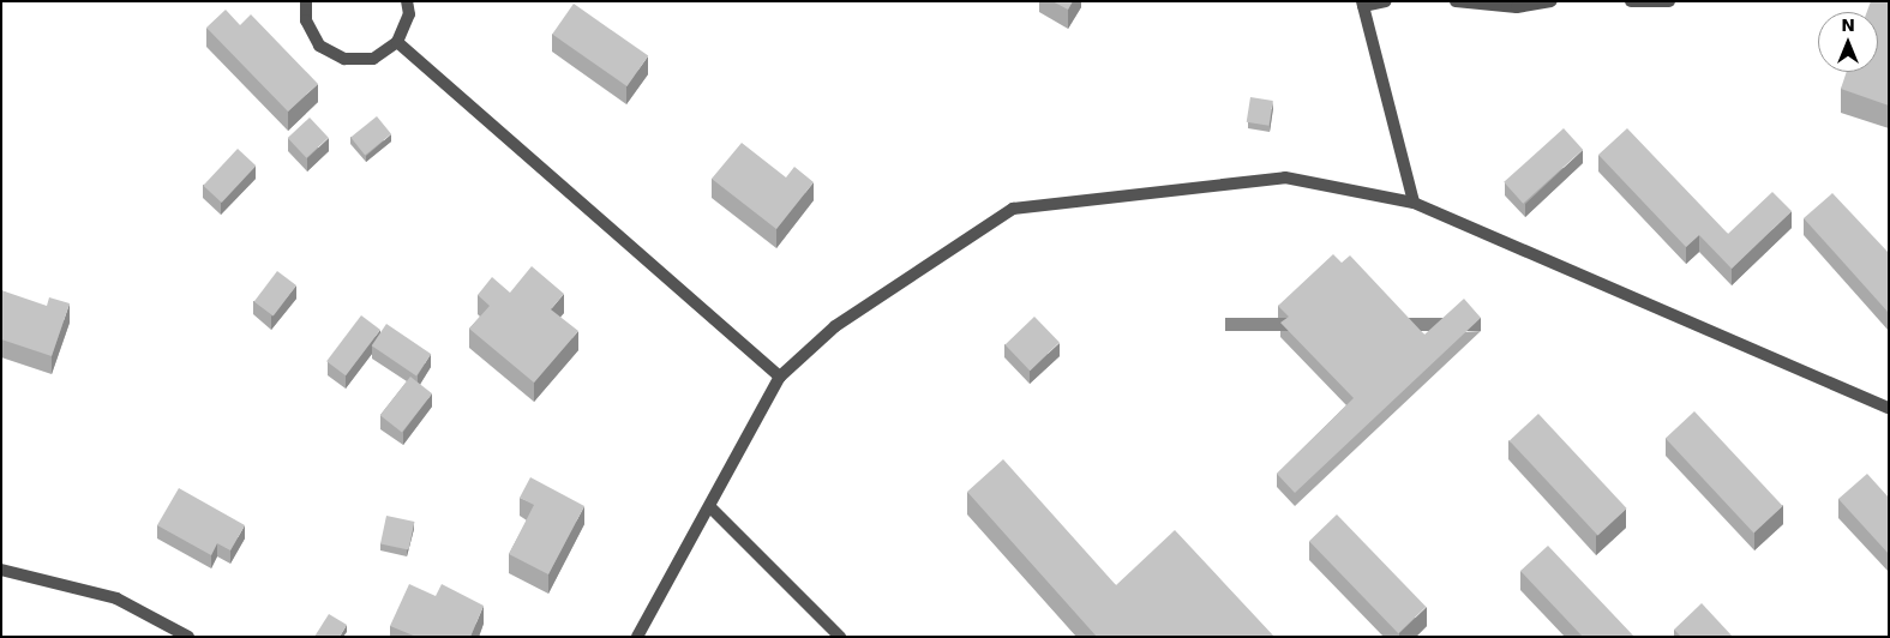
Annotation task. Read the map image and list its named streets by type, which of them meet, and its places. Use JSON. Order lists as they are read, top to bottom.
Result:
{
  "north": "top"
}
